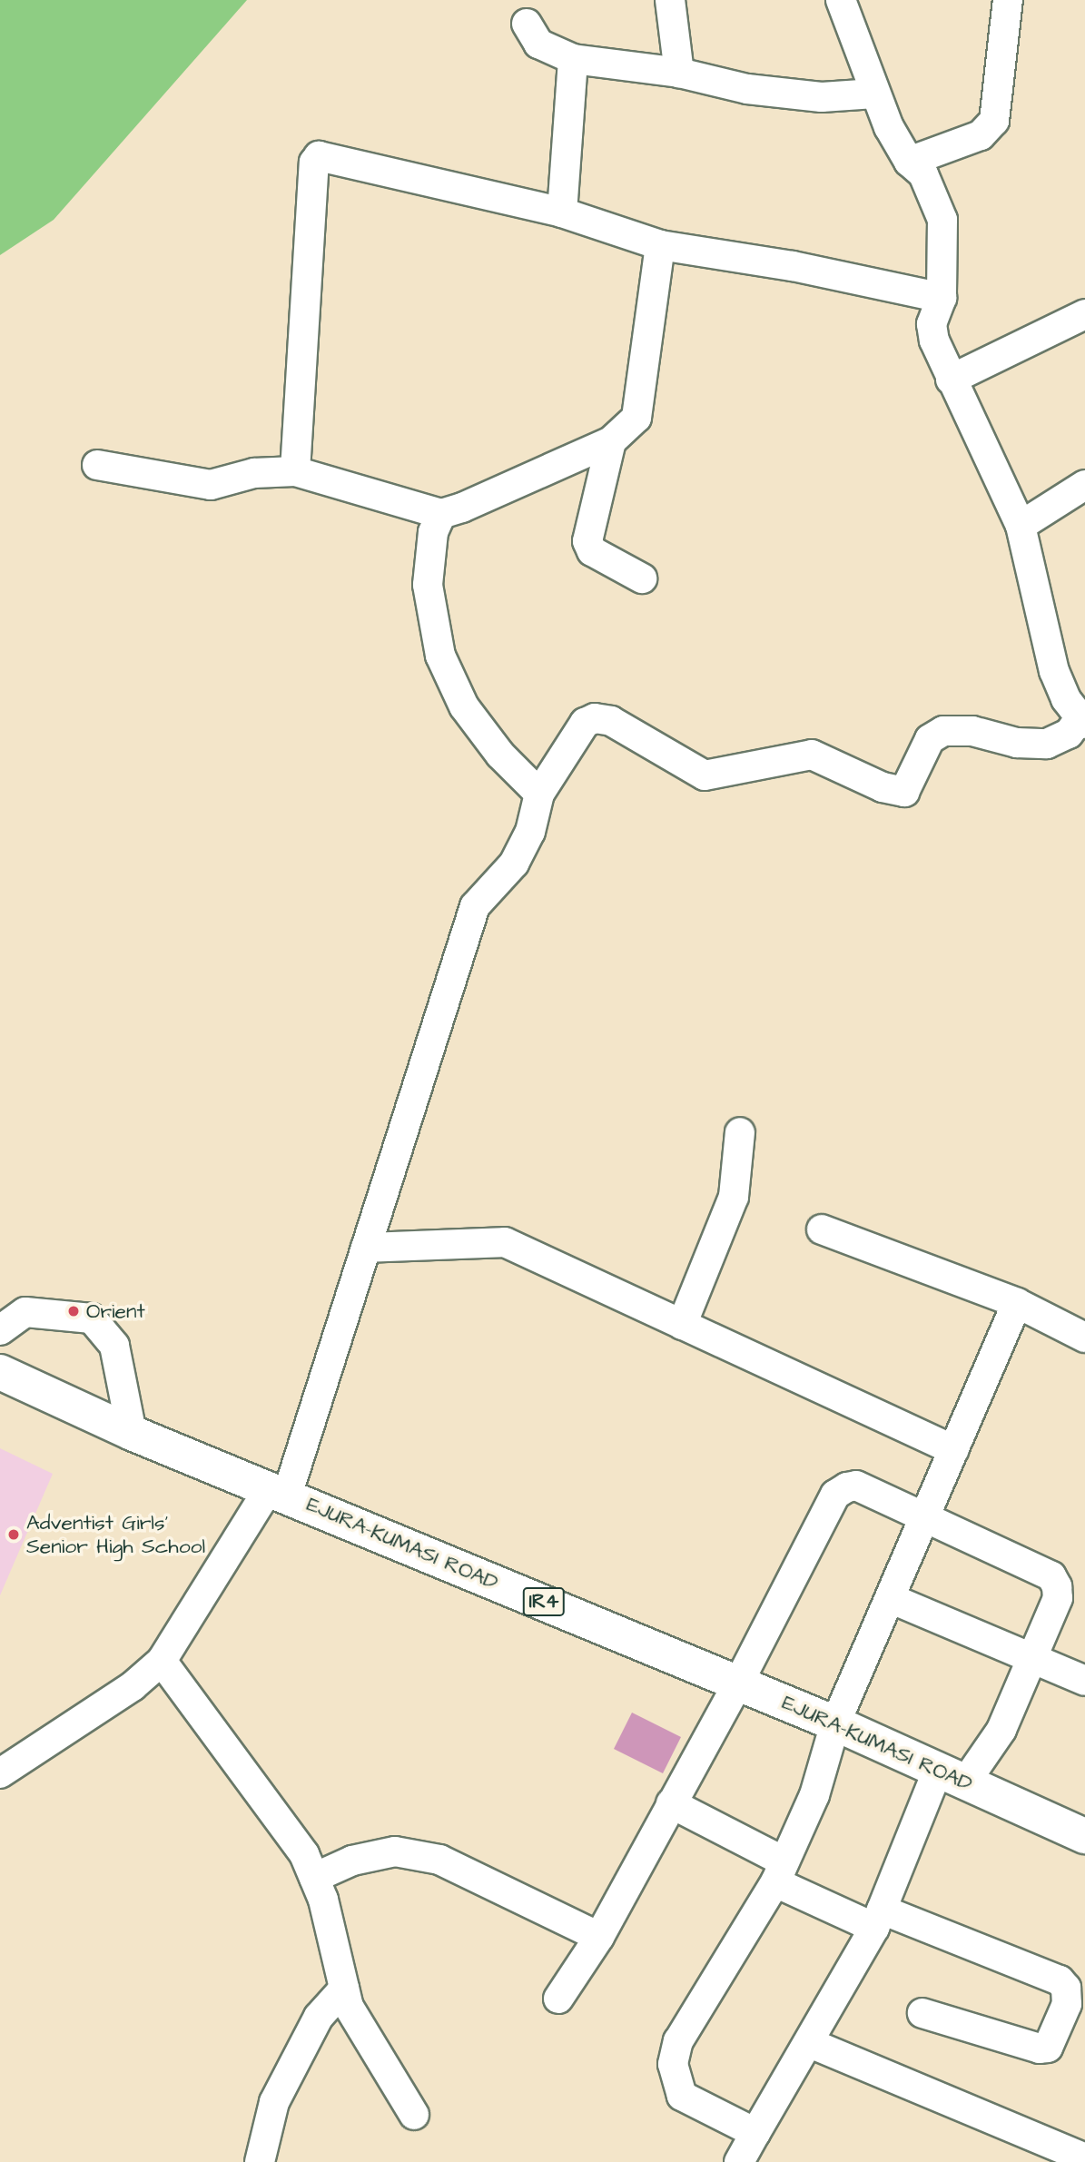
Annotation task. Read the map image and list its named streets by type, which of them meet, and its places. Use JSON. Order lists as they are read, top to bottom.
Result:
{
  "streets": {
    "main road": ["EJURA-KUMASI ROAD", "IR4"]
  },
  "places": ["Orient", "Adventist Girls' Senior High School"]
}
